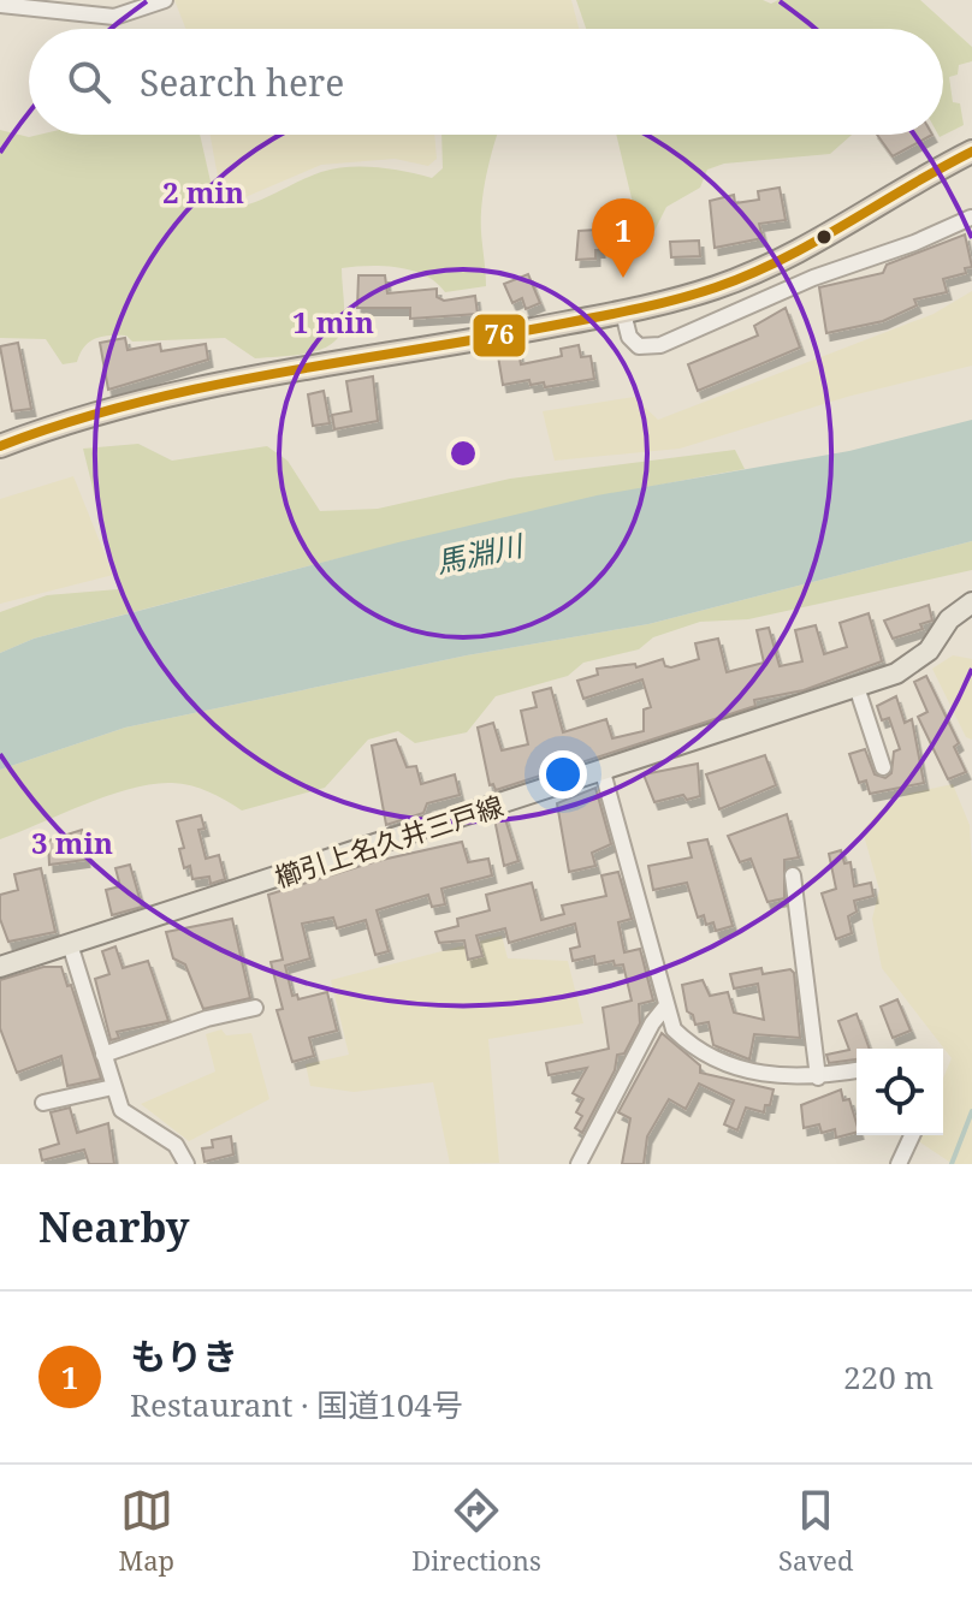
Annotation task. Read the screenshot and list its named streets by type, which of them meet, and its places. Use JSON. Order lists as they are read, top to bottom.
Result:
{
  "streets": {
    "main road": ["櫛引上名久井三戸線"]
  },
  "water": ["馬淵川"],
  "lines": ["transit line 76"],
  "page": {
    "search": "Search here",
    "pins": "1",
    "heading": "Nearby",
    "list": [
      {
        "mark": "1",
        "name": "もりき",
        "note": "Restaurant · 国道104号",
        "value": "220 m"
      }
    ],
    "nav": ["Map", "Directions", "Saved"]
  },
  "rings": ["2 min", "1 min", "3 min"]
}
